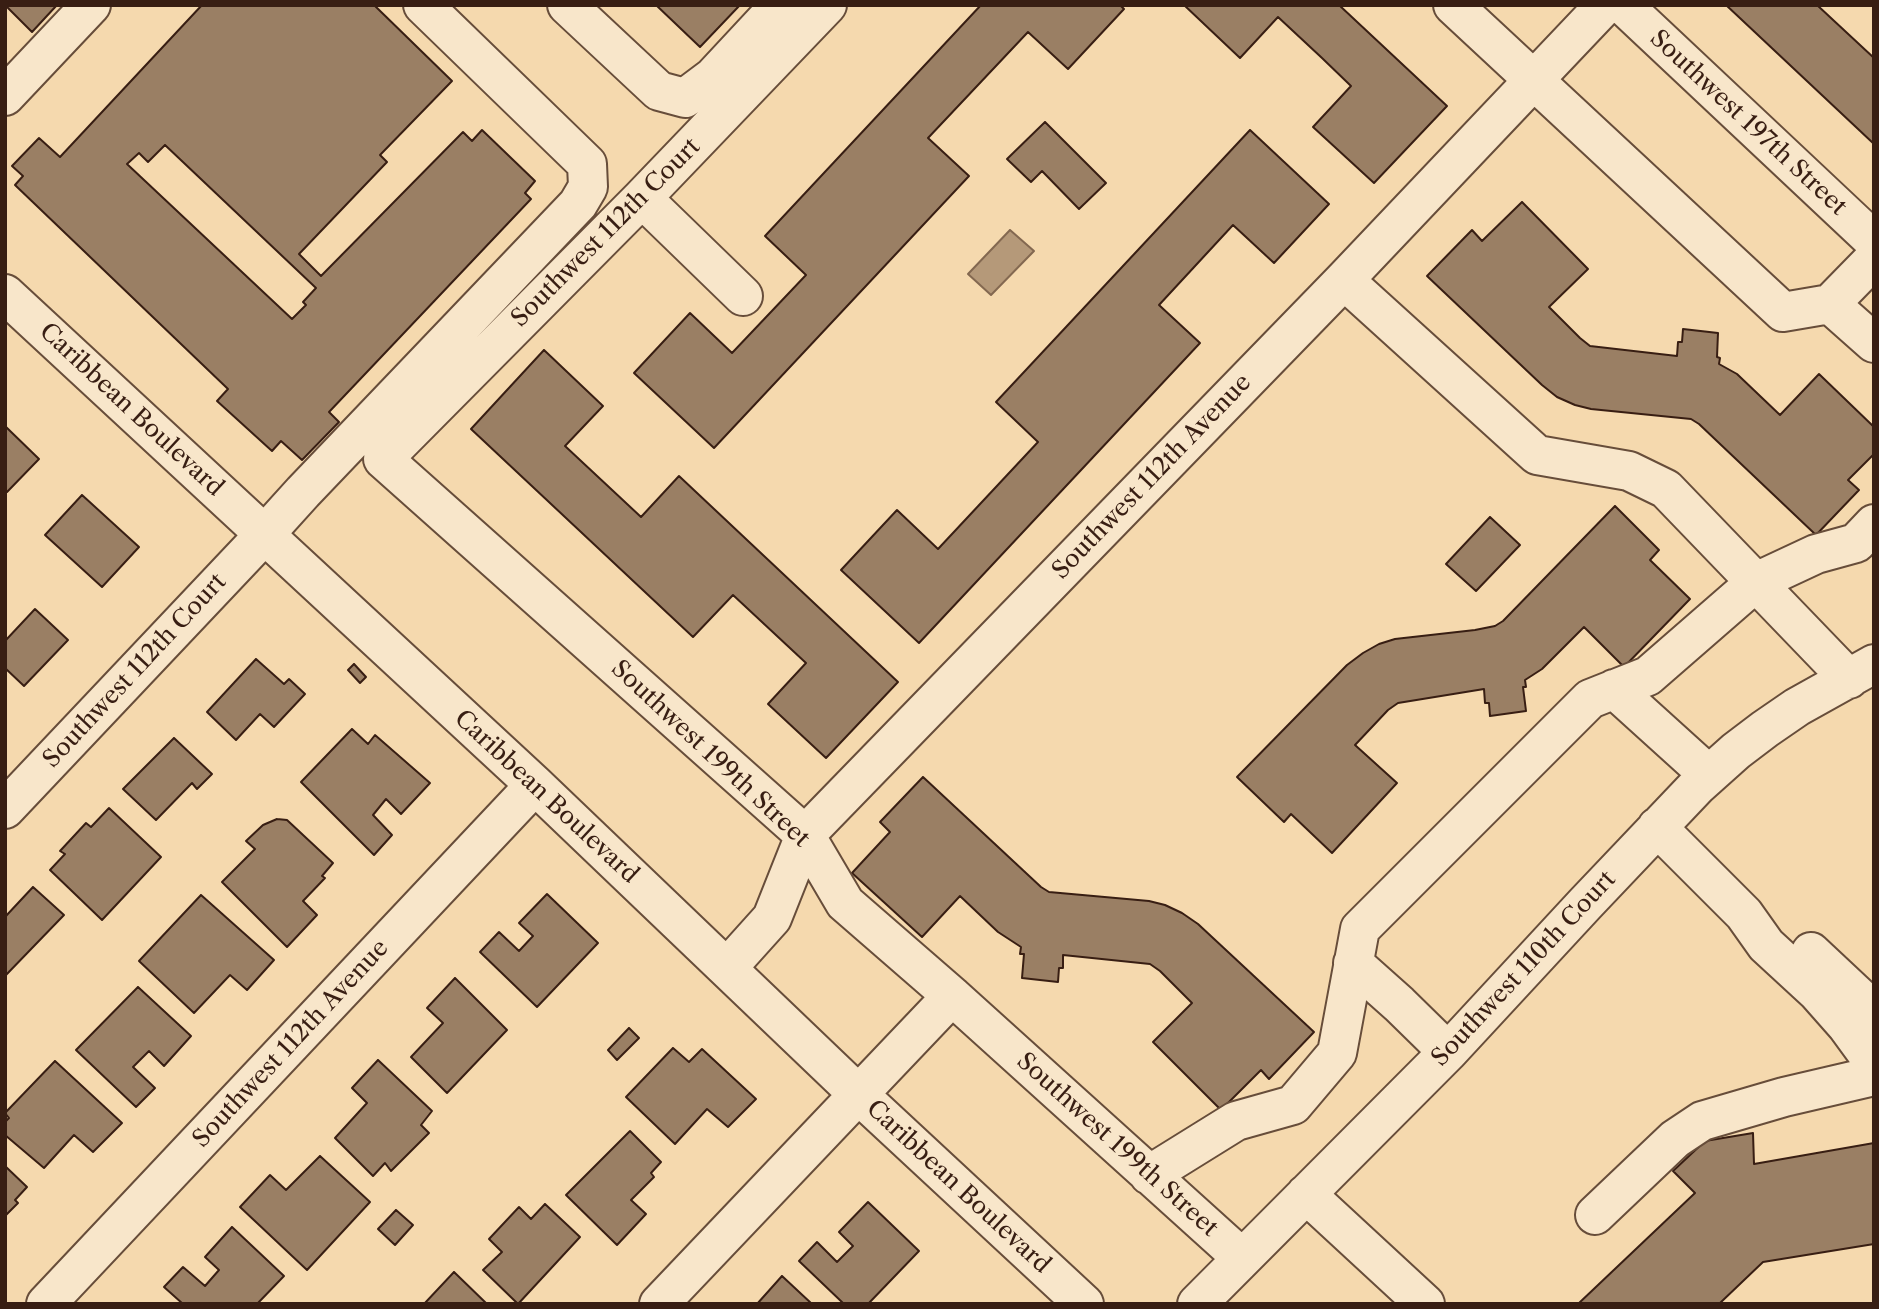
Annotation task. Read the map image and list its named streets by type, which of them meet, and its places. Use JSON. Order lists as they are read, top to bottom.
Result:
{
  "streets": {
    "street": [
      "Southwest 197th Street",
      "Southwest 112th Court",
      "Caribbean Boulevard",
      "Southwest 112th Avenue",
      "Southwest 199th Street",
      "Southwest 110th Court"
    ]
  },
  "crossings": [
    ["Southwest 112th Court", "Caribbean Boulevard"],
    ["Southwest 112th Court", "Southwest 199th Street"],
    ["Caribbean Boulevard", "Southwest 112th Avenue"],
    ["Southwest 112th Avenue", "Southwest 199th Street"],
    ["Southwest 199th Street", "Southwest 110th Court"]
  ]
}
